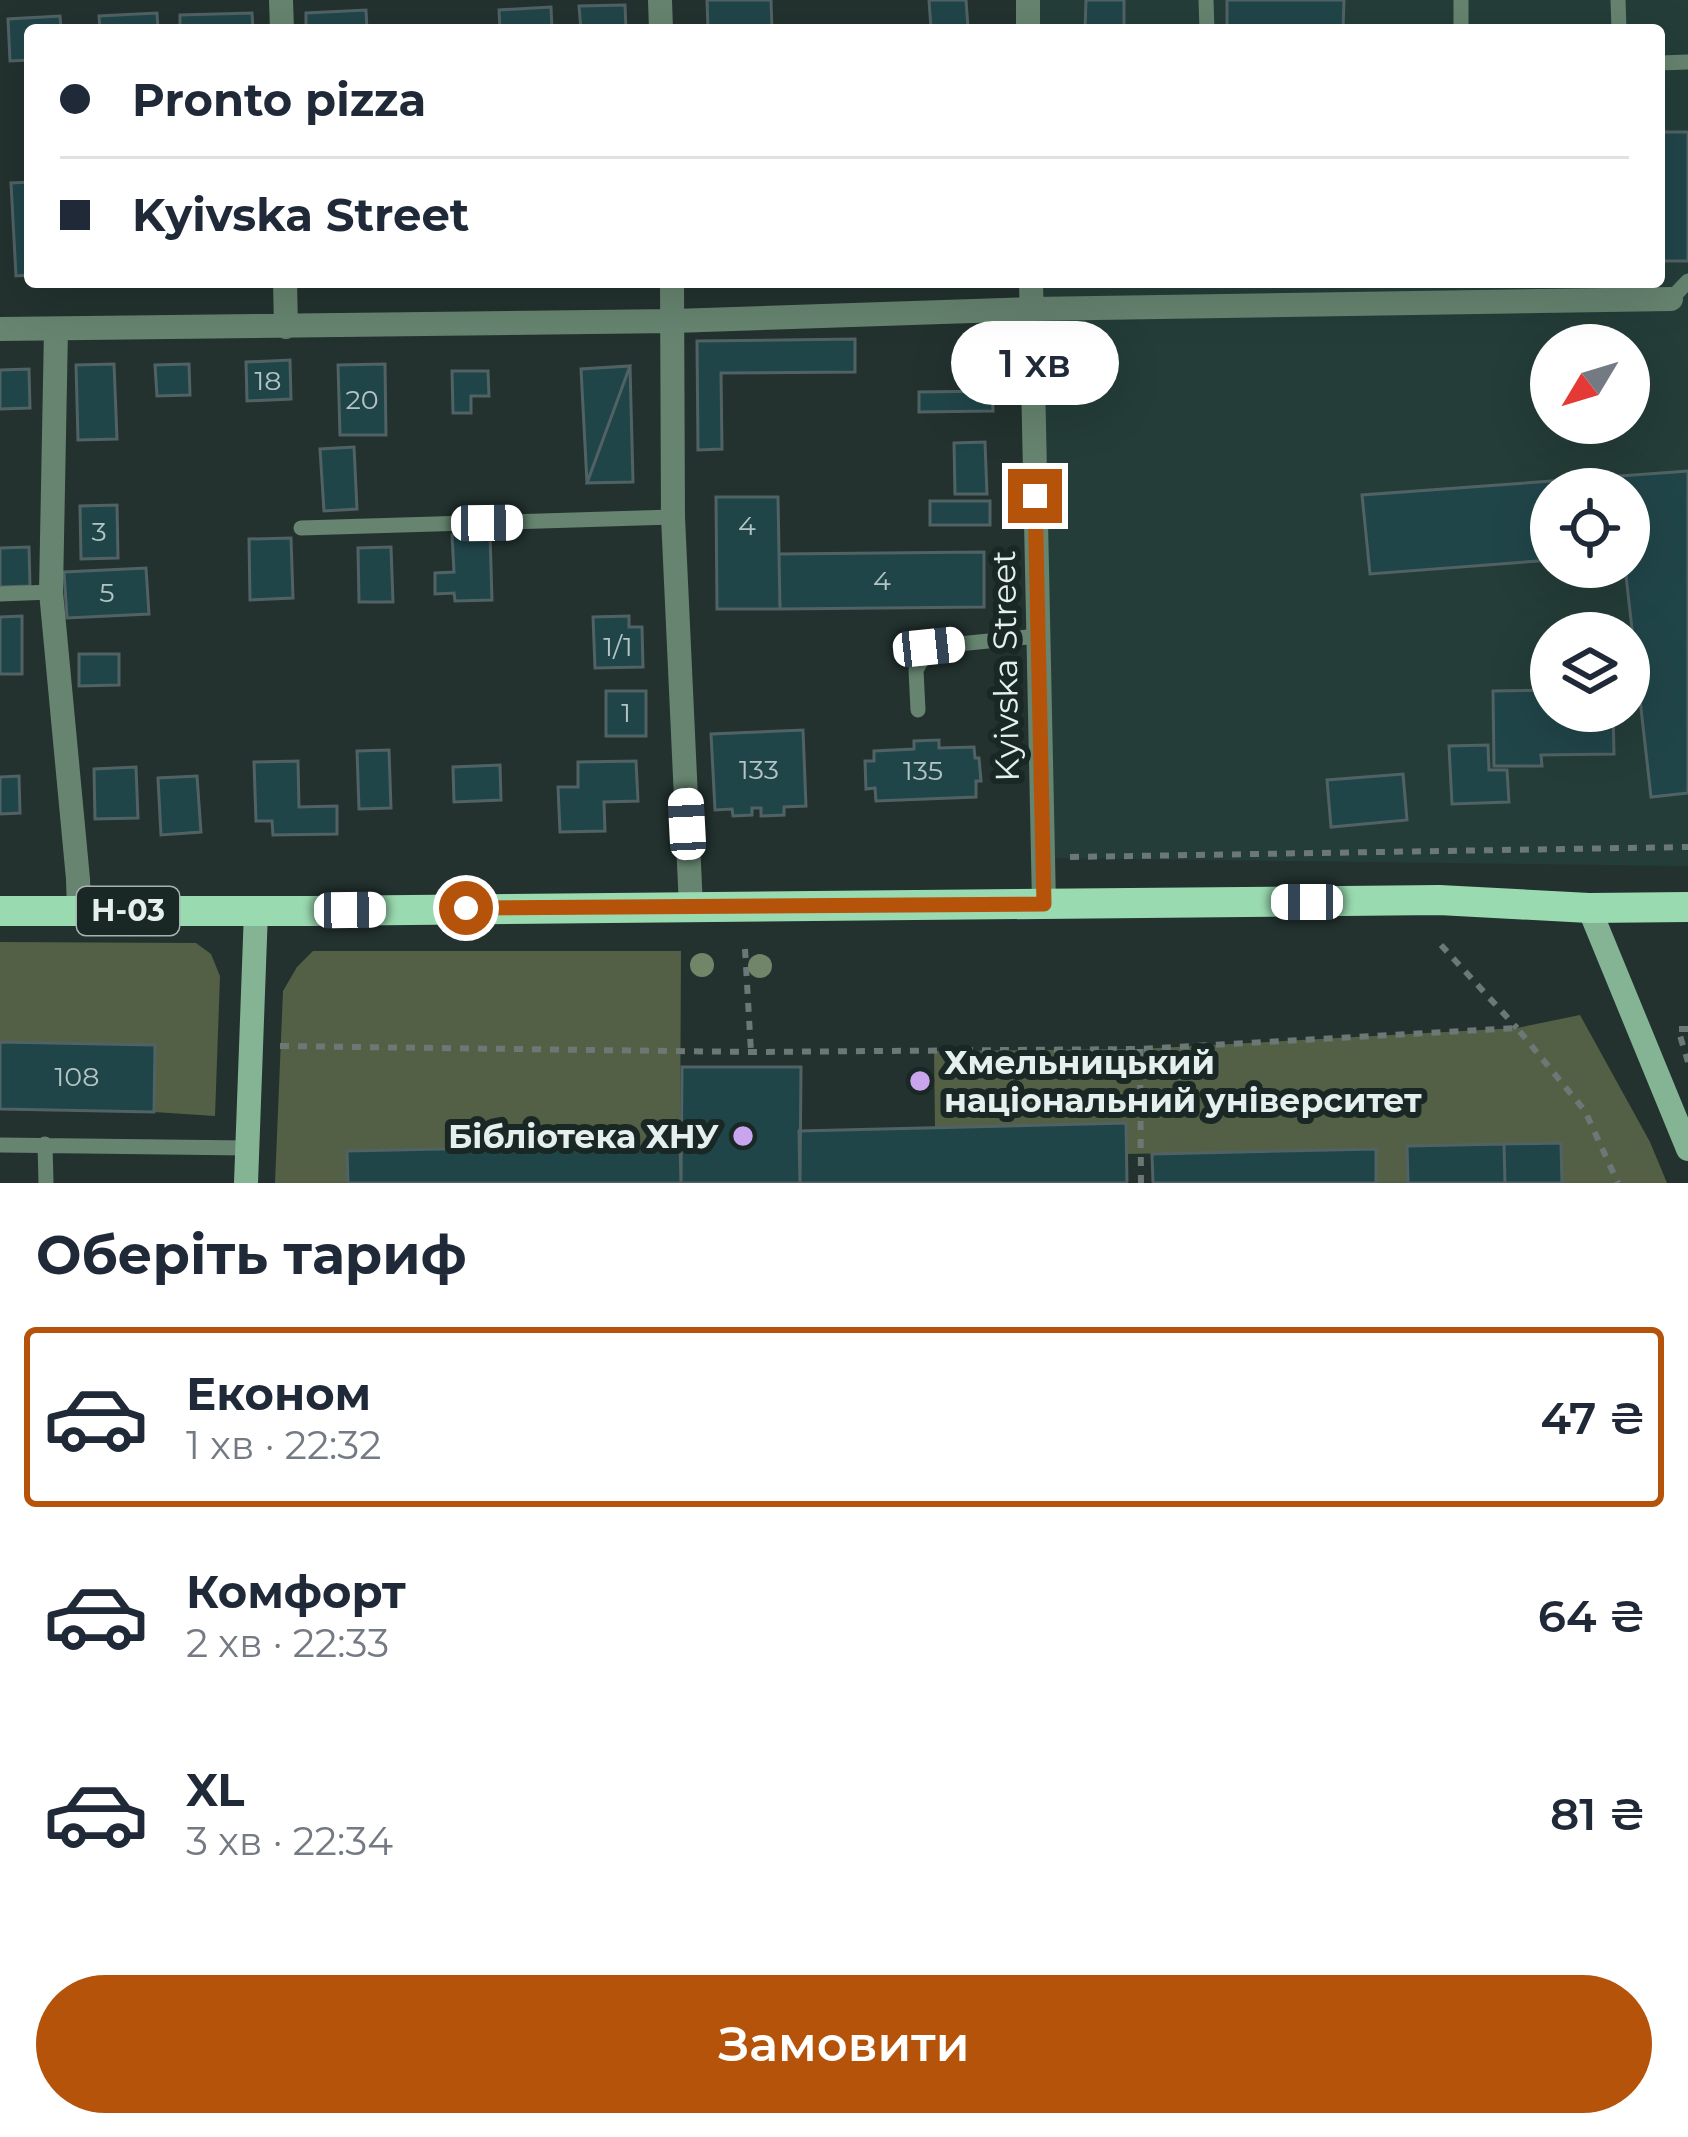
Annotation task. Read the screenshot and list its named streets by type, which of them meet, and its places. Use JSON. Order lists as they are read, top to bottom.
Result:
{
  "streets": {
    "main road": ["Н-03"],
    "street": ["Kyivska Street"]
  },
  "crossings": [
    ["Kyivska Street", "Н-03"]
  ],
  "places": ["Хмельницький національний університет", "Бібліотека ХНУ"],
  "house_numbers": [
    "18",
    "20",
    "4",
    "3",
    "4",
    "5",
    "1/1",
    "1",
    "133",
    "135",
    "108"
  ],
  "north": "bottom left",
  "page": {
    "banner": ["Pronto pizza", "Kyivska Street"],
    "bubble": "1 хв",
    "heading": "Оберіть тариф",
    "list": [
      {
        "name": "Економ",
        "note": "1 хв · 22:32",
        "value": "47 ₴"
      },
      {
        "name": "Комфорт",
        "note": "2 хв · 22:33",
        "value": "64 ₴"
      },
      {
        "name": "XL",
        "note": "3 хв · 22:34",
        "value": "81 ₴"
      }
    ],
    "buttons": "Замовити"
  }
}
